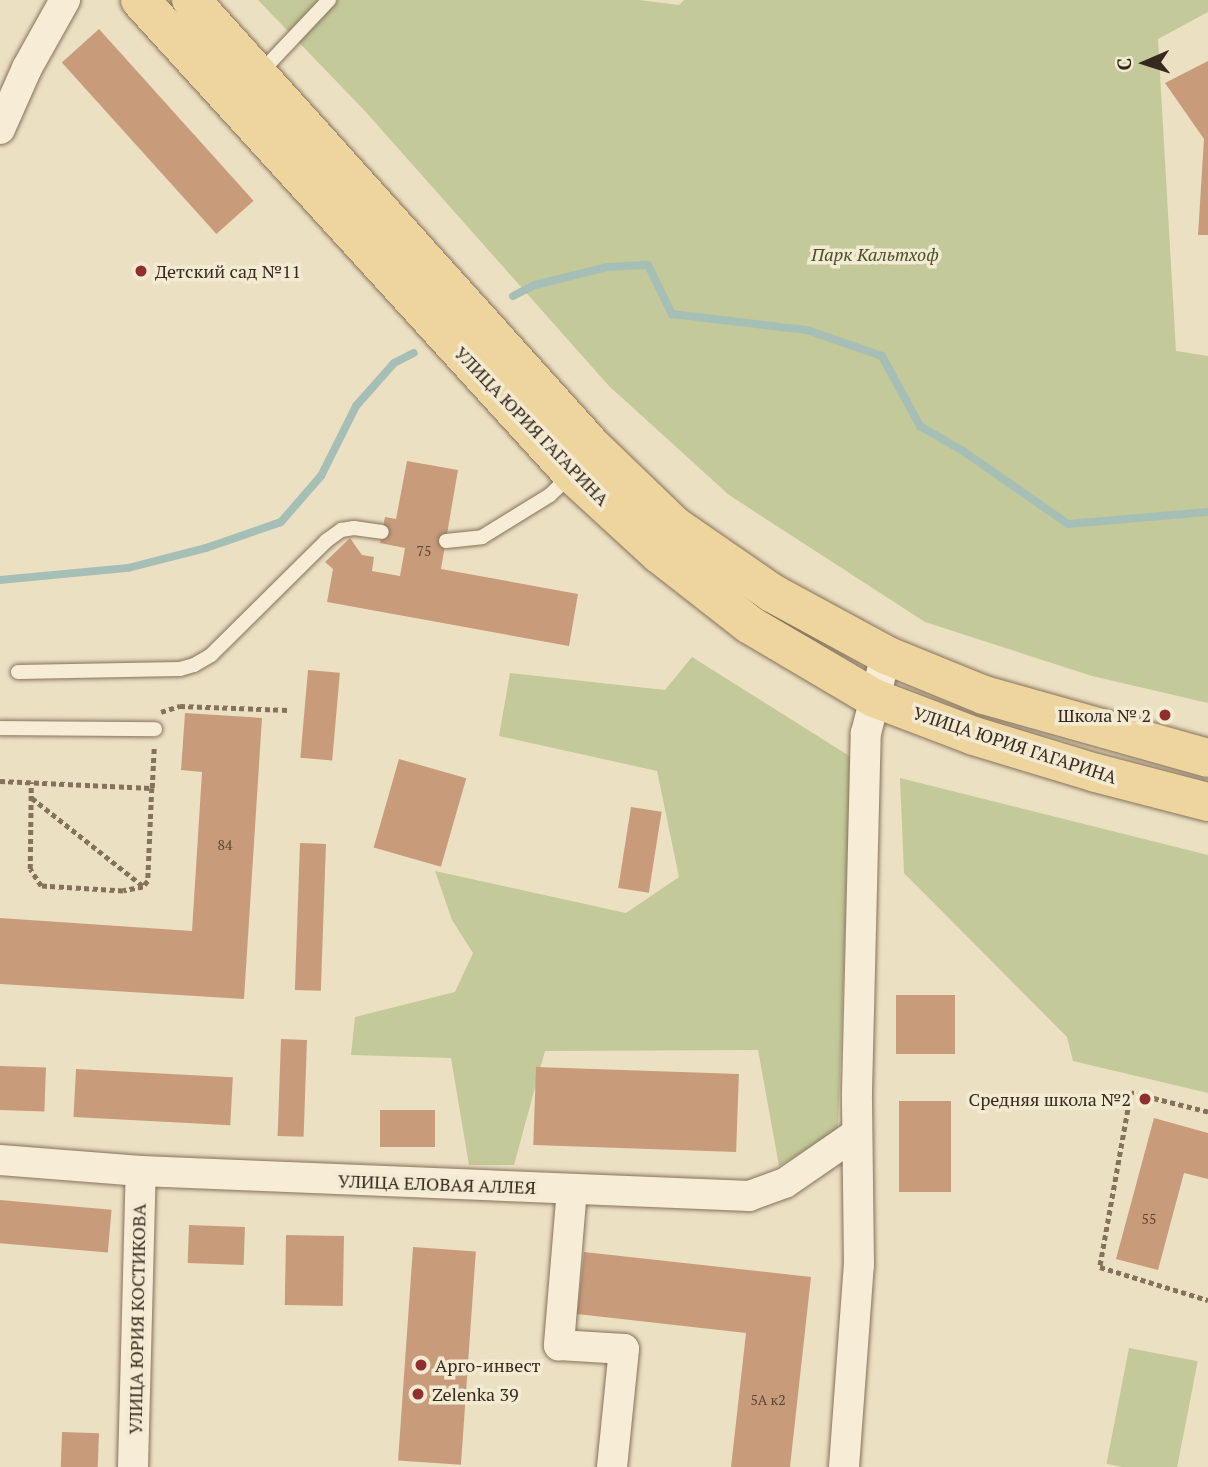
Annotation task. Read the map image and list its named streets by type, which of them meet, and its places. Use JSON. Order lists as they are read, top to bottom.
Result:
{
  "streets": {
    "main road": ["УЛИЦА ЮРИЯ ГАГАРИНА"],
    "street": ["УЛИЦА ЕЛОВАЯ АЛЛЕЯ", "УЛИЦА ЮРИЯ КОСТИКОВА"]
  },
  "crossings": [
    ["УЛИЦА ЕЛОВАЯ АЛЛЕЯ", "УЛИЦА ЮРИЯ КОСТИКОВА"]
  ],
  "parks": ["Парк Кальтхоф"],
  "places": [
    "Детский сад №11",
    "Школа № 2",
    "Средняя школа №2",
    "Арго-инвест",
    "Zelenka 39"
  ],
  "house_numbers": [
    "75",
    "84",
    "55",
    "5А к2"
  ],
  "north": "left"
}
